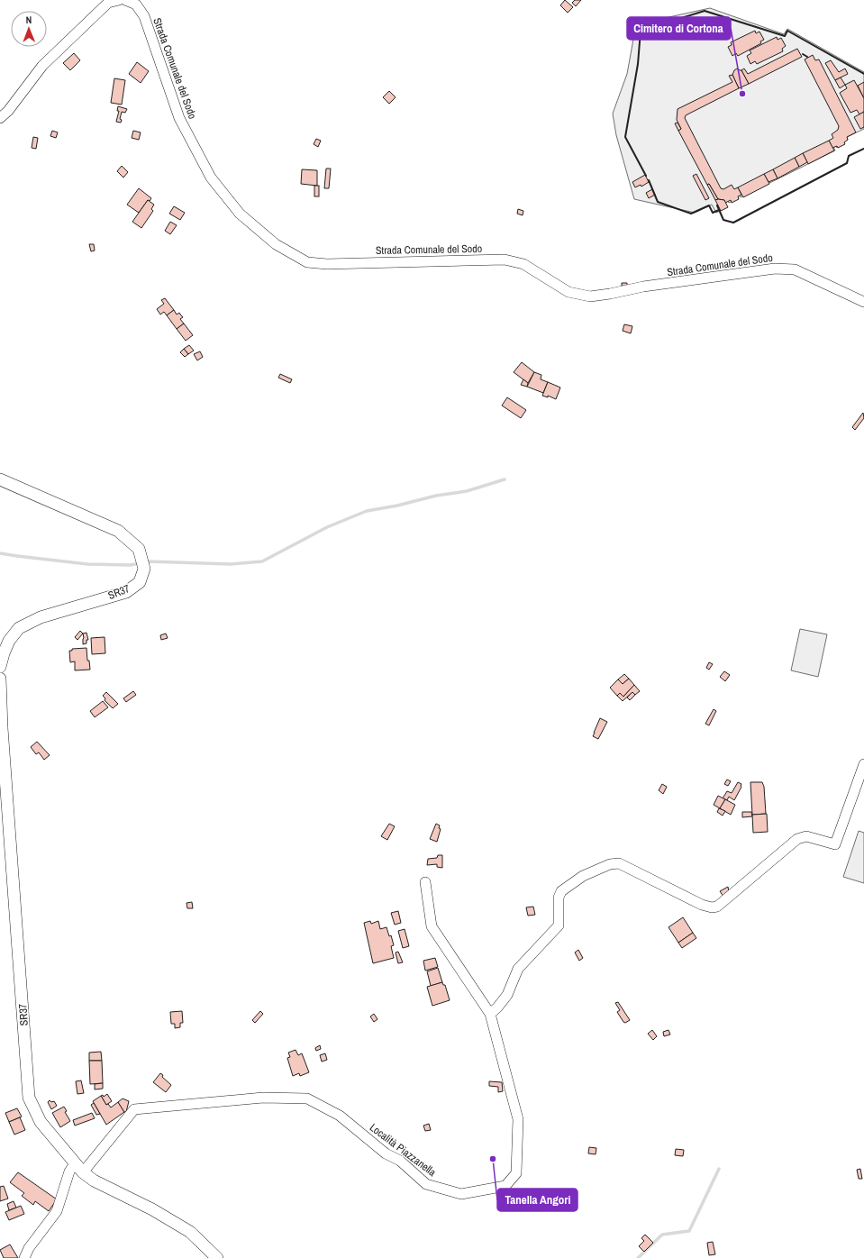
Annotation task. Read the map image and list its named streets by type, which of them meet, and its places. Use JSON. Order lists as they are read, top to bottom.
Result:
{
  "streets": {
    "street": ["Strada Comunale del Sodo", "SR37", "Località Piazzanella"]
  },
  "crossings": [
    ["SR37", "Località Piazzanella"]
  ],
  "places": ["Cimitero di Cortona", "Tanella Angori"],
  "north": "top"
}
